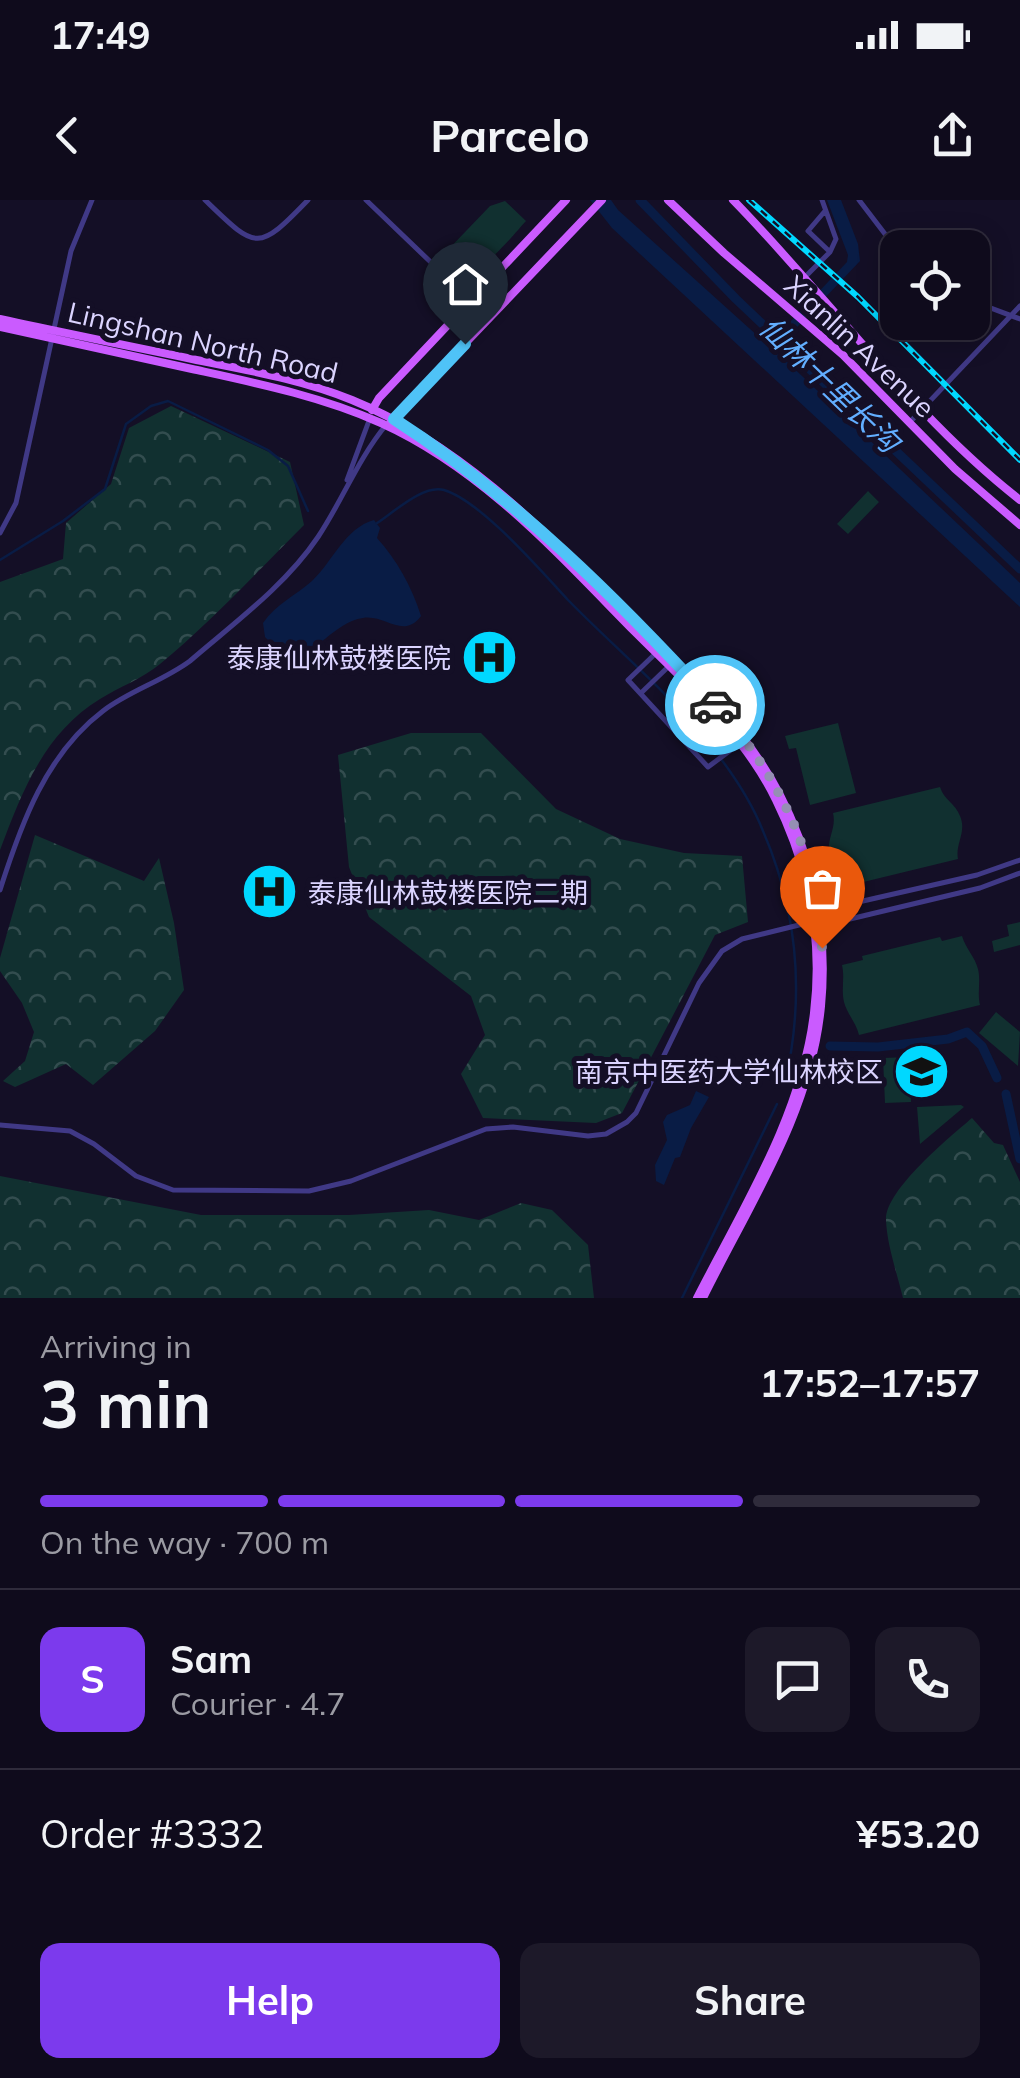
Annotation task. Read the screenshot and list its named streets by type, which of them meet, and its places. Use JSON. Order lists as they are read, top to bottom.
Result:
{
  "streets": {
    "main road": ["Lingshan North Road", "Xianlin Avenue"]
  },
  "water": ["仙林十里长沟"],
  "places": {
    "hospital": ["泰康仙林鼓楼医院", "泰康仙林鼓楼医院二期"],
    "school or university": ["南京中医药大学仙林校区"]
  },
  "page": {
    "status": "17:49",
    "header": "Parcelo",
    "heading": ["3 min", "Arriving in", "17:52–17:57"],
    "panel": [
      "Sam",
      "Courier · 4.7",
      "Order #3332",
      "¥53.20"
    ],
    "bar": "On the way · 700 m",
    "round": "S",
    "buttons": ["Help", "Share"]
  }
}
